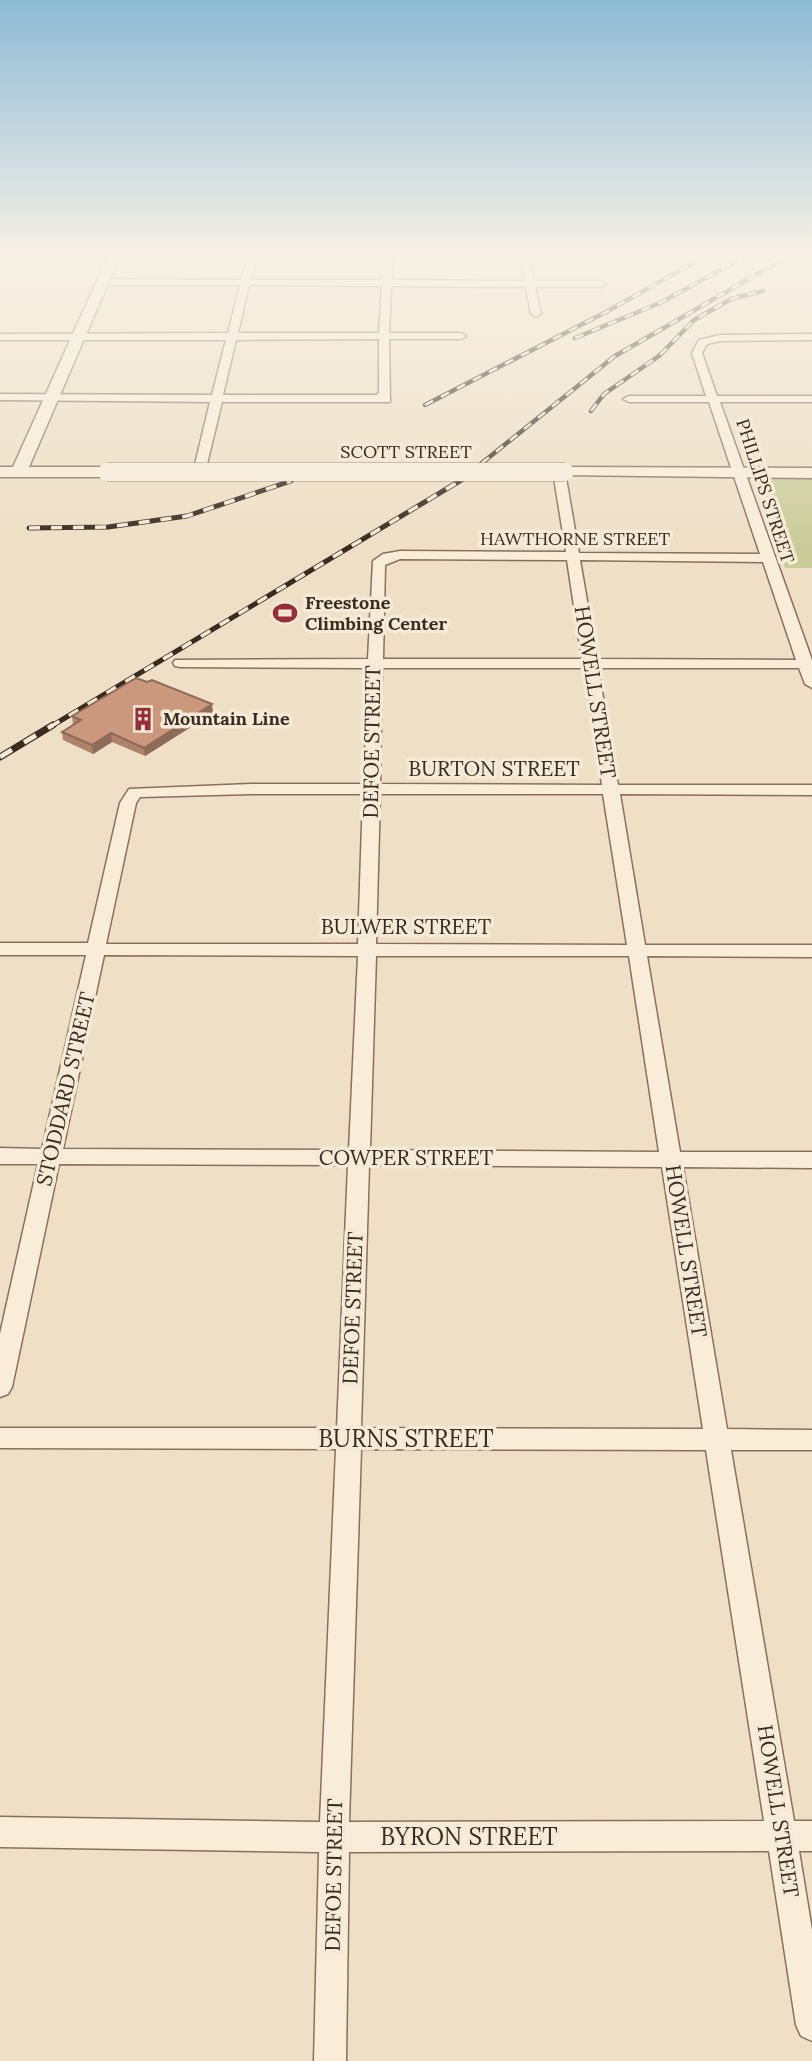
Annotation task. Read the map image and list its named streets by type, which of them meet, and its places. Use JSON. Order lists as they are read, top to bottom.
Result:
{
  "streets": {
    "street": [
      "SCOTT STREET",
      "PHILLIPS STREET",
      "HAWTHORNE STREET",
      "HOWELL STREET",
      "DEFOE STREET",
      "BURTON STREET",
      "BULWER STREET",
      "STODDARD STREET",
      "COWPER STREET",
      "BURNS STREET",
      "BYRON STREET"
    ]
  },
  "crossings": [
    ["SCOTT STREET", "PHILLIPS STREET"],
    ["SCOTT STREET", "HOWELL STREET"],
    ["PHILLIPS STREET", "HAWTHORNE STREET"],
    ["HAWTHORNE STREET", "HOWELL STREET"],
    ["HAWTHORNE STREET", "DEFOE STREET"],
    ["HOWELL STREET", "BURTON STREET"],
    ["HOWELL STREET", "BULWER STREET"],
    ["HOWELL STREET", "COWPER STREET"],
    ["HOWELL STREET", "BURNS STREET"],
    ["HOWELL STREET", "BYRON STREET"],
    ["DEFOE STREET", "BURTON STREET"],
    ["DEFOE STREET", "BULWER STREET"],
    ["DEFOE STREET", "COWPER STREET"],
    ["DEFOE STREET", "BURNS STREET"],
    ["DEFOE STREET", "BYRON STREET"],
    ["BURTON STREET", "STODDARD STREET"],
    ["BULWER STREET", "STODDARD STREET"],
    ["STODDARD STREET", "COWPER STREET"]
  ],
  "places": {
    "sports": ["Freestone Climbing Center"],
    "building": ["Mountain Line"]
  }
}
